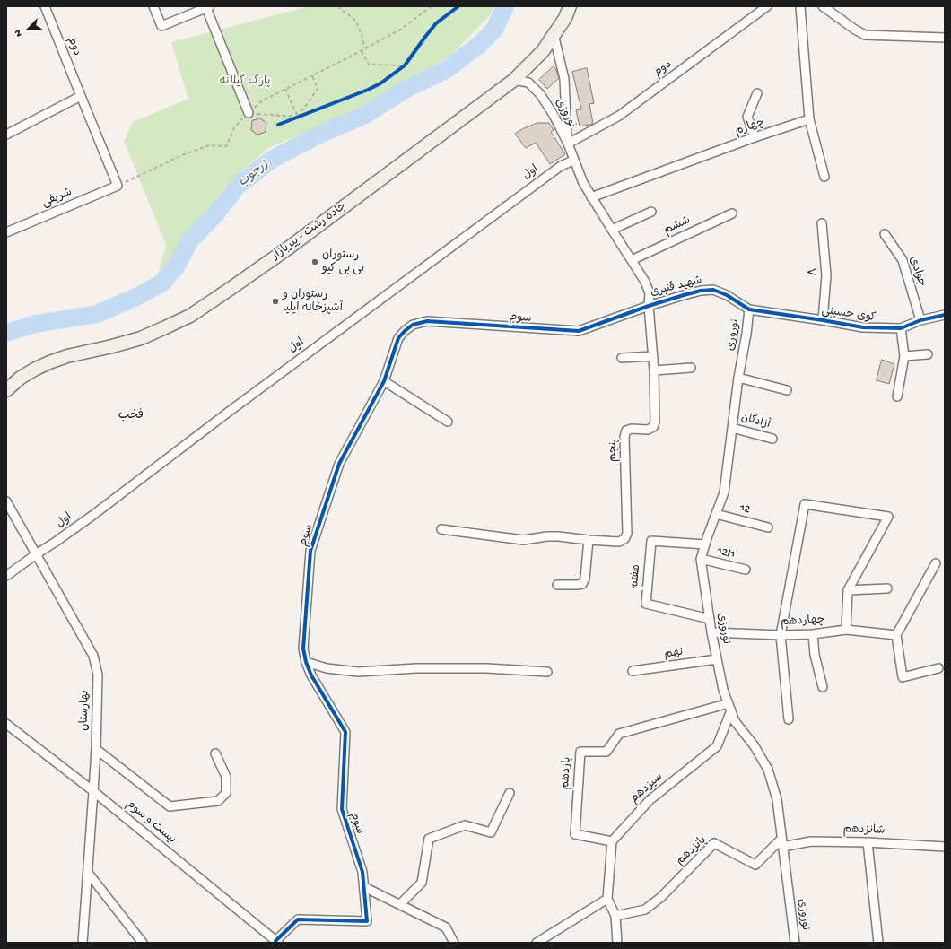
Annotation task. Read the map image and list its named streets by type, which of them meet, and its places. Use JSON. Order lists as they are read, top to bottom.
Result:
{
  "streets": {
    "main road": ["جاده رشت - پیربازار"],
    "street": [
      "دوم",
      "نوروزی",
      "چهارم",
      "اول",
      "شریفی",
      "ششم",
      "۸",
      "جوادی",
      "شهید قنبری",
      "کوی حسینی",
      "سوم",
      "آزادگان",
      "پنجم",
      "12",
      "12/1",
      "هفتم",
      "چهاردهم",
      "نهم",
      "بهارستان",
      "یازدهم",
      "سیزدهم",
      "بیست و سوم",
      "شانزدهم",
      "پانزدهم"
    ]
  },
  "crossings": [
    ["دوم", "نوروزی"],
    ["دوم", "شریفی"],
    ["نوروزی", "چهارم"],
    ["نوروزی", "اول"],
    ["نوروزی", "ششم"],
    ["نوروزی", "جاده رشت - پیربازار"],
    ["نوروزی", "شهید قنبری"],
    ["نوروزی", "کوی حسینی"],
    ["نوروزی", "سوم"],
    ["نوروزی", "آزادگان"],
    ["نوروزی", "پنجم"],
    ["نوروزی", "12"],
    ["نوروزی", "12/1"],
    ["نوروزی", "هفتم"],
    ["نوروزی", "چهاردهم"],
    ["نوروزی", "نهم"],
    ["نوروزی", "یازدهم"],
    ["نوروزی", "سیزدهم"],
    ["نوروزی", "شانزدهم"],
    ["نوروزی", "پانزدهم"],
    ["اول", "بهارستان"],
    ["۸", "کوی حسینی"],
    ["جوادی", "کوی حسینی"],
    ["شهید قنبری", "کوی حسینی"],
    ["شهید قنبری", "سوم"],
    ["شهید قنبری", "پنجم"],
    ["سوم", "پنجم"],
    ["سوم", "بیست و سوم"],
    ["بهارستان", "بیست و سوم"],
    ["یازدهم", "سیزدهم"],
    ["شانزدهم", "پانزدهم"]
  ],
  "districts": ["فخب"],
  "water": ["زرجوب"],
  "parks": ["پارک گیلانه"],
  "places": ["رستوران بی بی کیو", "رستوران و آشپزخانه ایلیا"],
  "north": "bottom left"
}
